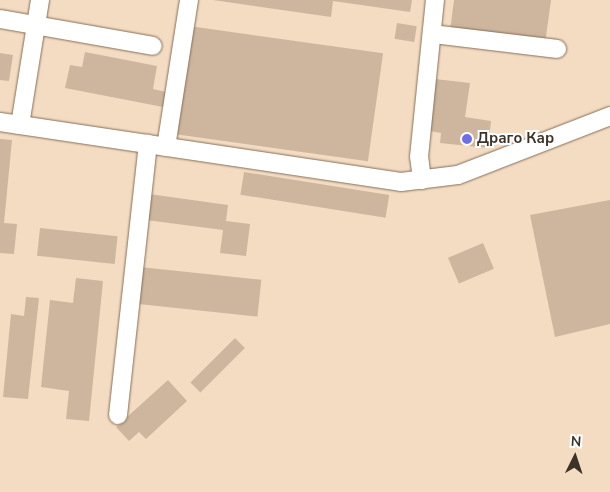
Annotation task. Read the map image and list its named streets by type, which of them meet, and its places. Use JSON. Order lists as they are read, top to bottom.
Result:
{
  "places": ["Драго Кар"],
  "north": "top"
}
